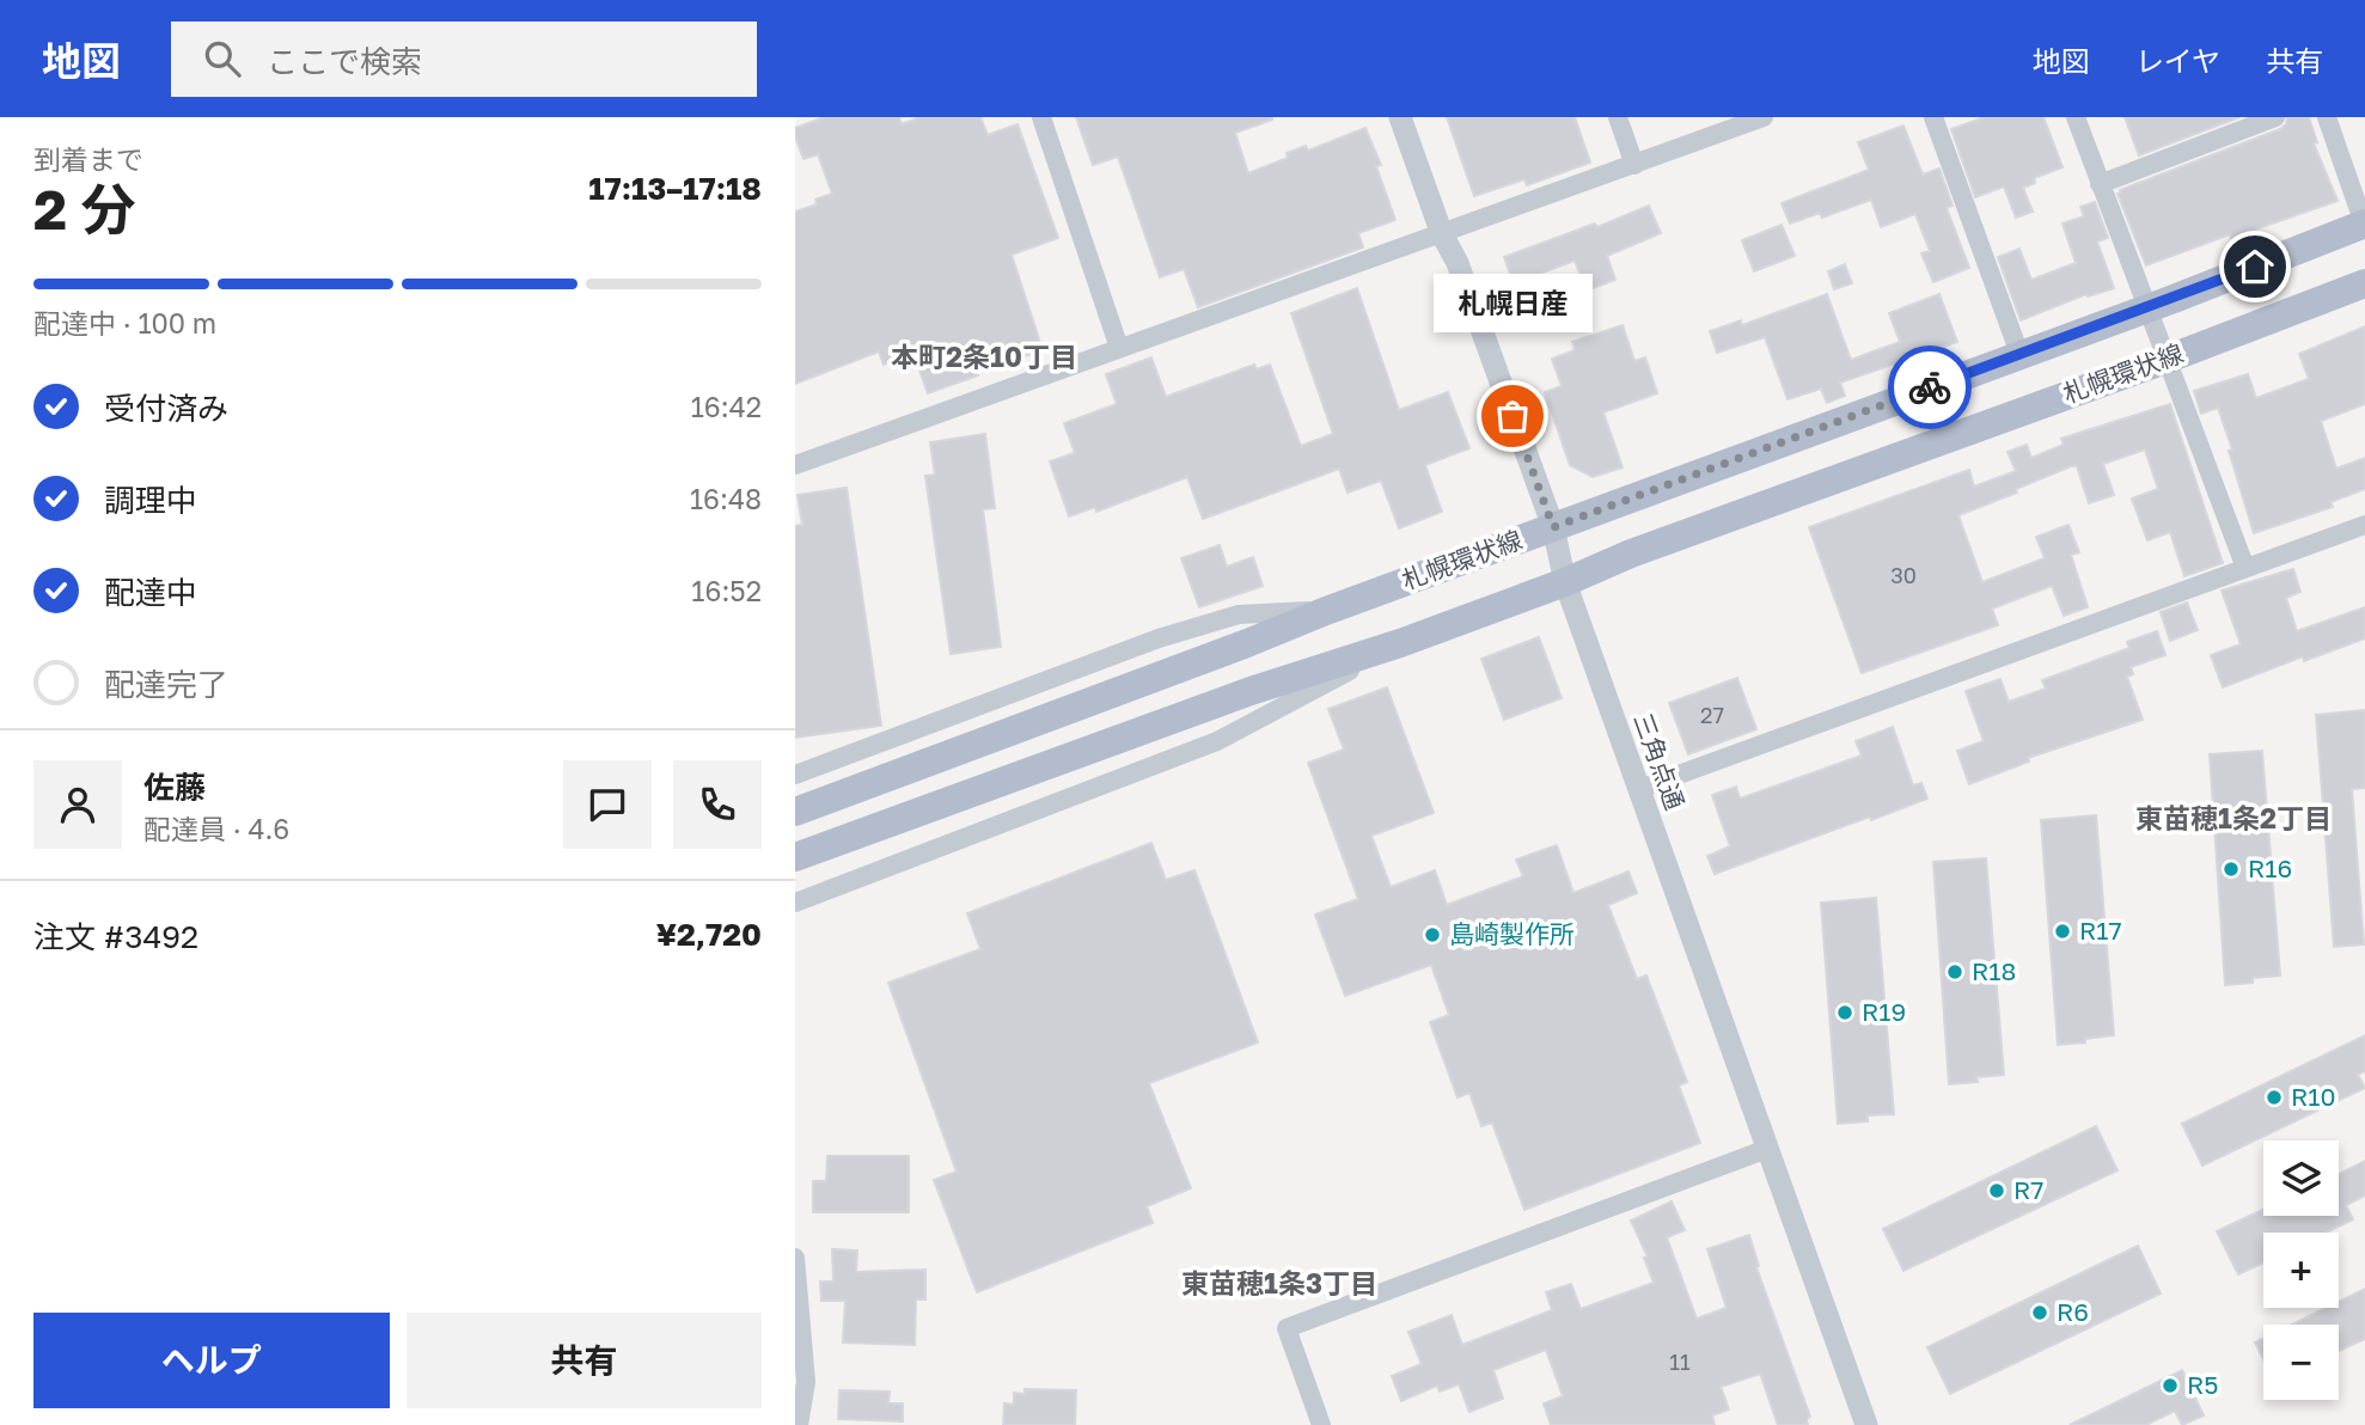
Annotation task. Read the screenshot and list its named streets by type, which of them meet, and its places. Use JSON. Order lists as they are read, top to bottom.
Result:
{
  "streets": {
    "main road": ["札幌環状線"],
    "street": ["三角点通"]
  },
  "crossings": [
    ["札幌環状線", "三角点通"]
  ],
  "districts": ["本町2条10丁目", "東苗穂1条2丁目", "東苗穂1条3丁目"],
  "places": [
    "札幌日産",
    "R16",
    "R17",
    "島崎製作所",
    "R18",
    "R19",
    "R10",
    "R7",
    "R6",
    "R5"
  ],
  "house_numbers": ["30", "27", "11"],
  "page": {
    "header": "地図",
    "search": "ここで検索",
    "nav": ["地図", "レイヤ", "共有"],
    "heading": ["2 分", "到着まで", "17:13–17:18"],
    "panel": [
      "佐藤",
      "配達員 · 4.6",
      "注文 #3492",
      "¥2,720"
    ],
    "bar": "配達中 · 100 m",
    "bubble": "札幌日産",
    "list": [
      ["受付済み", "16:42"],
      ["調理中", "16:48"],
      ["配達中", "16:52"],
      "配達完了"
    ],
    "map_buttons": ["+", "−"],
    "buttons": ["ヘルプ", "共有"]
  }
}
